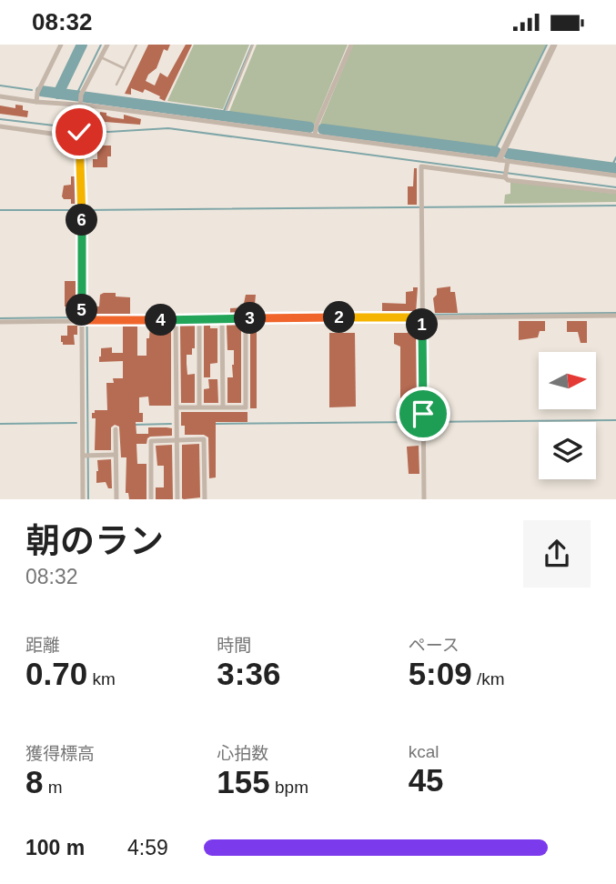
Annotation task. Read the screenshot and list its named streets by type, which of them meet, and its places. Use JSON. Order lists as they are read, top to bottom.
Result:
{
  "north": "right",
  "page": {
    "status": "08:32",
    "pins": [
      "6",
      "5",
      "2",
      "3",
      "4",
      "1"
    ],
    "heading": ["朝のラン", "08:32"],
    "stats": [
      ["距離", "0.70 km"],
      ["時間", "3:36"],
      ["ペース", "5:09 /km"],
      ["獲得標高", "8 m"],
      ["心拍数", "155 bpm"],
      ["kcal", "45"]
    ],
    "list": [
      {
        "name": "100 m",
        "note": "4:59"
      }
    ]
  }
}
